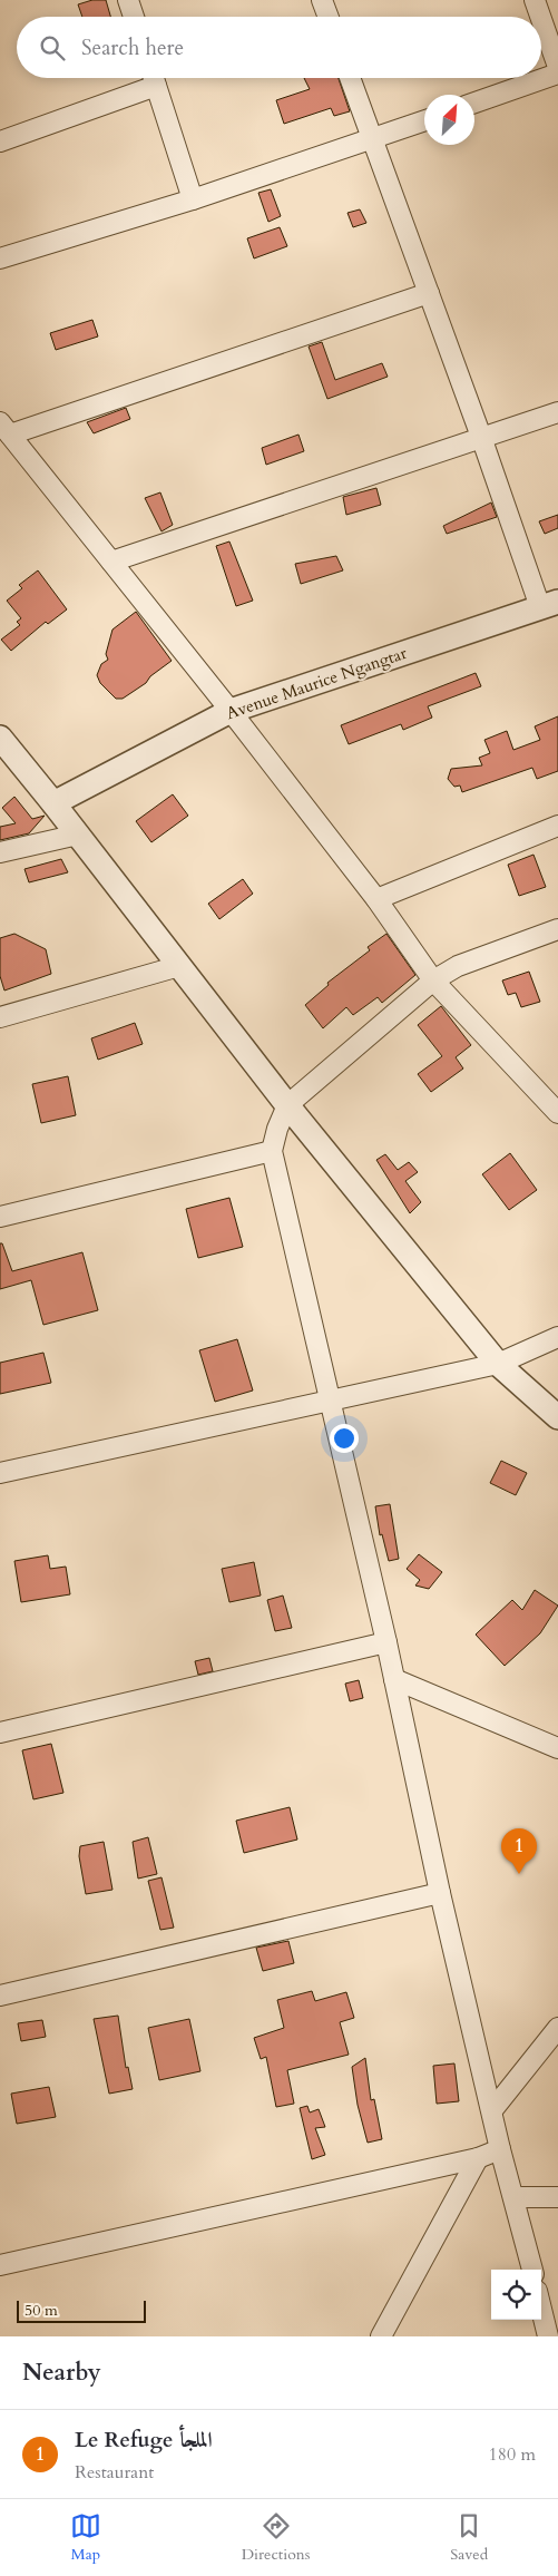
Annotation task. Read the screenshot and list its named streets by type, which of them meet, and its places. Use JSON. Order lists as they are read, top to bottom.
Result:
{
  "streets": {
    "street": ["Avenue Maurice Ngangtar"]
  },
  "scale_bar": "50 m",
  "north": "top right",
  "page": {
    "search": "Search here",
    "pins": "1",
    "scale": "50 m",
    "heading": "Nearby",
    "list": [
      {
        "mark": "1",
        "name": "Le Refuge الملجأ",
        "note": "Restaurant",
        "value": "180 m"
      }
    ],
    "nav": ["Map", "Directions", "Saved"]
  }
}
